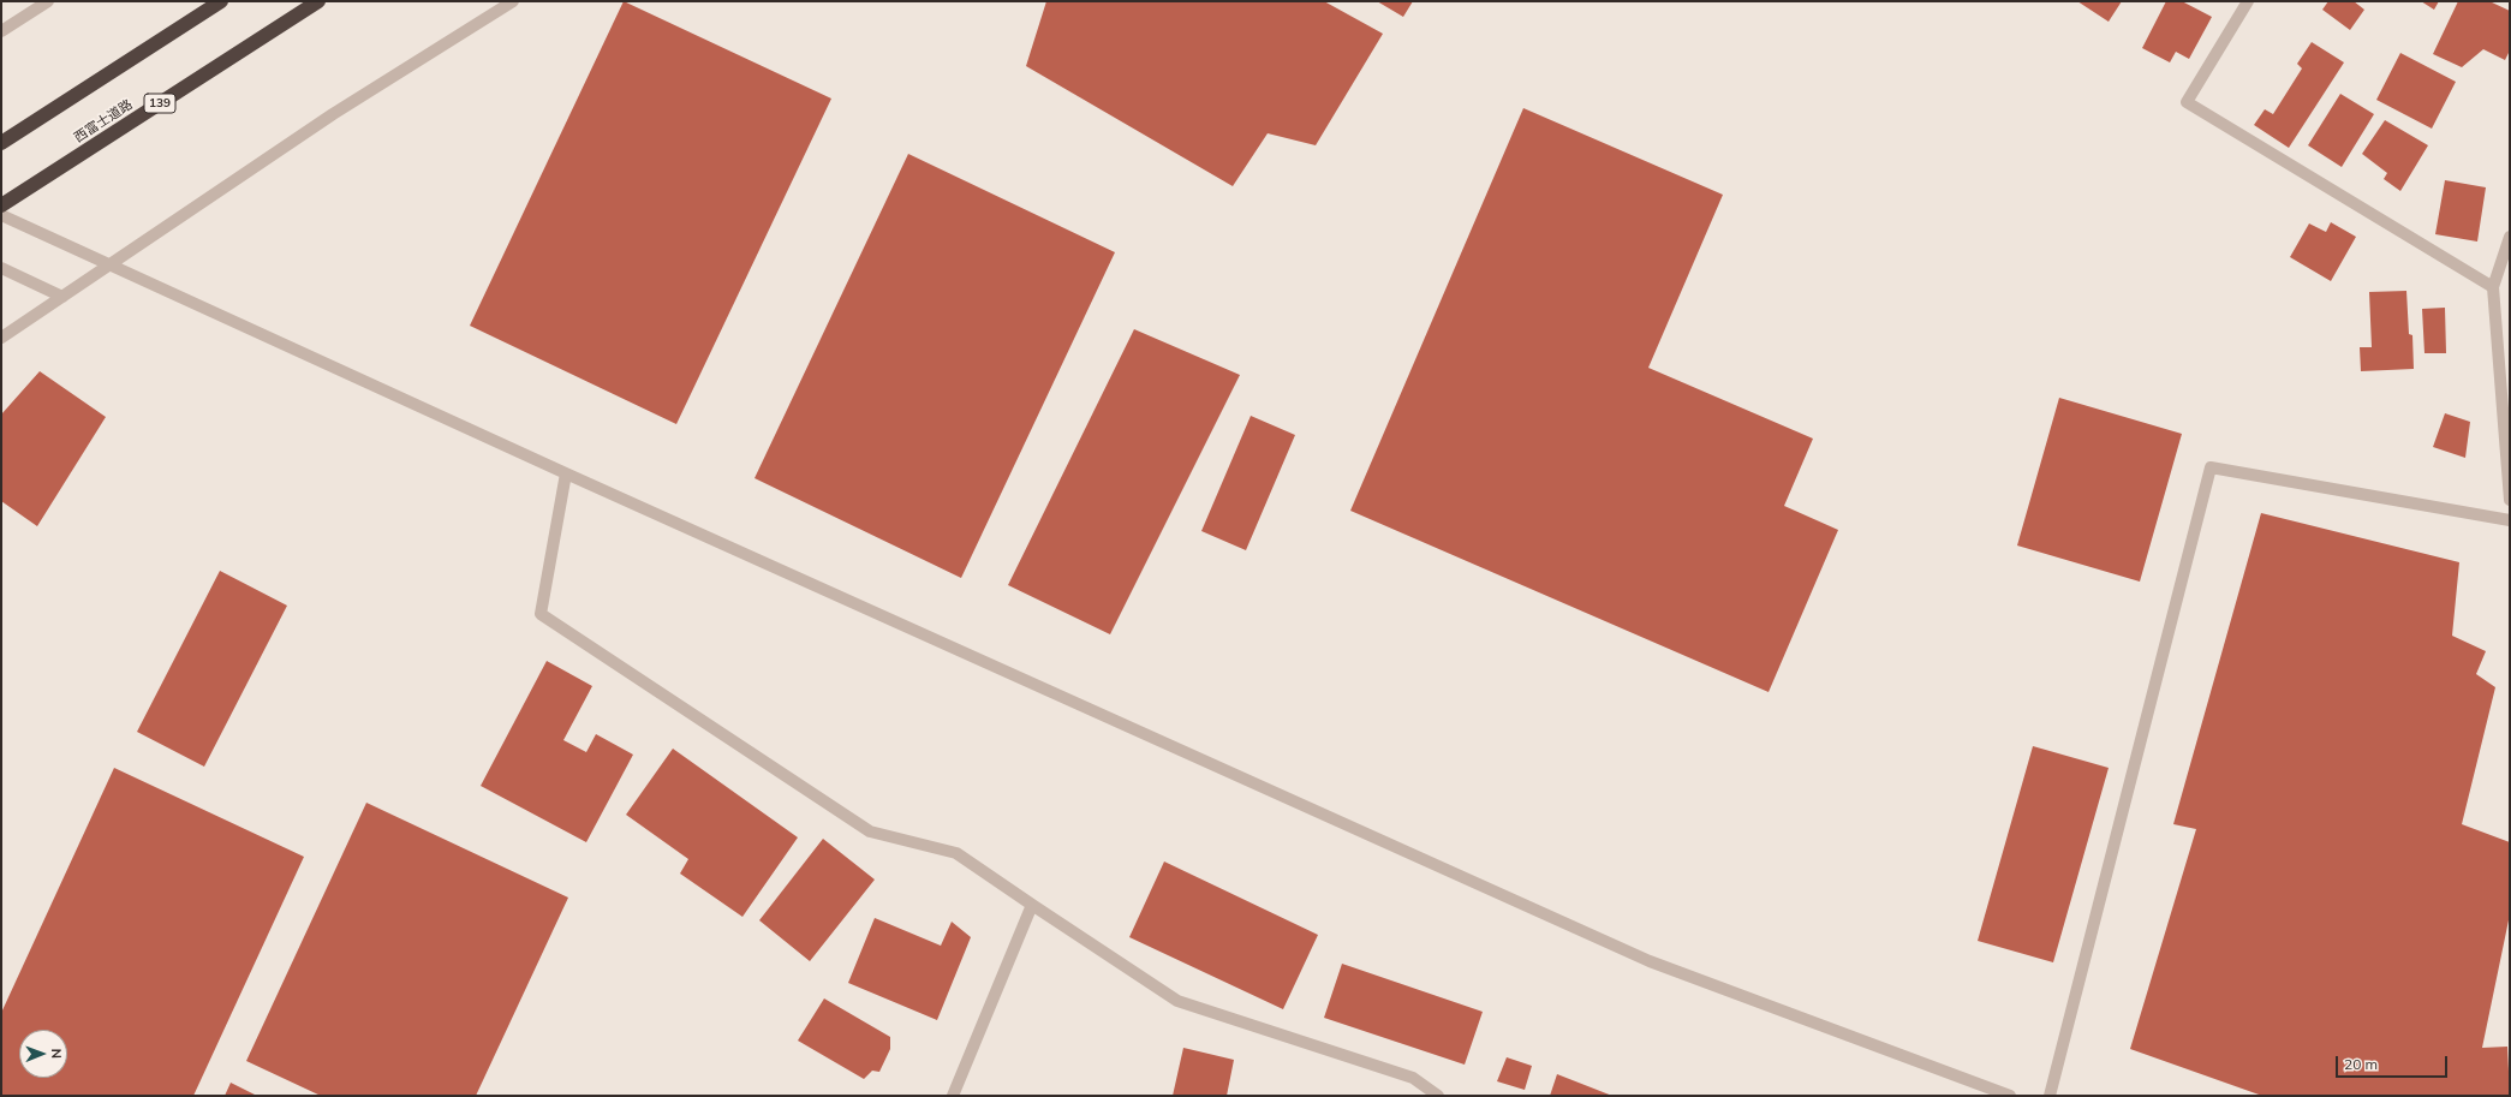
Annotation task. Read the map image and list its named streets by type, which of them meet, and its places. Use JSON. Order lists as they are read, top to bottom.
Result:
{
  "streets": {
    "highway": ["139", "西富士道路"]
  },
  "scale_bar": "20 m",
  "north": "right"
}
